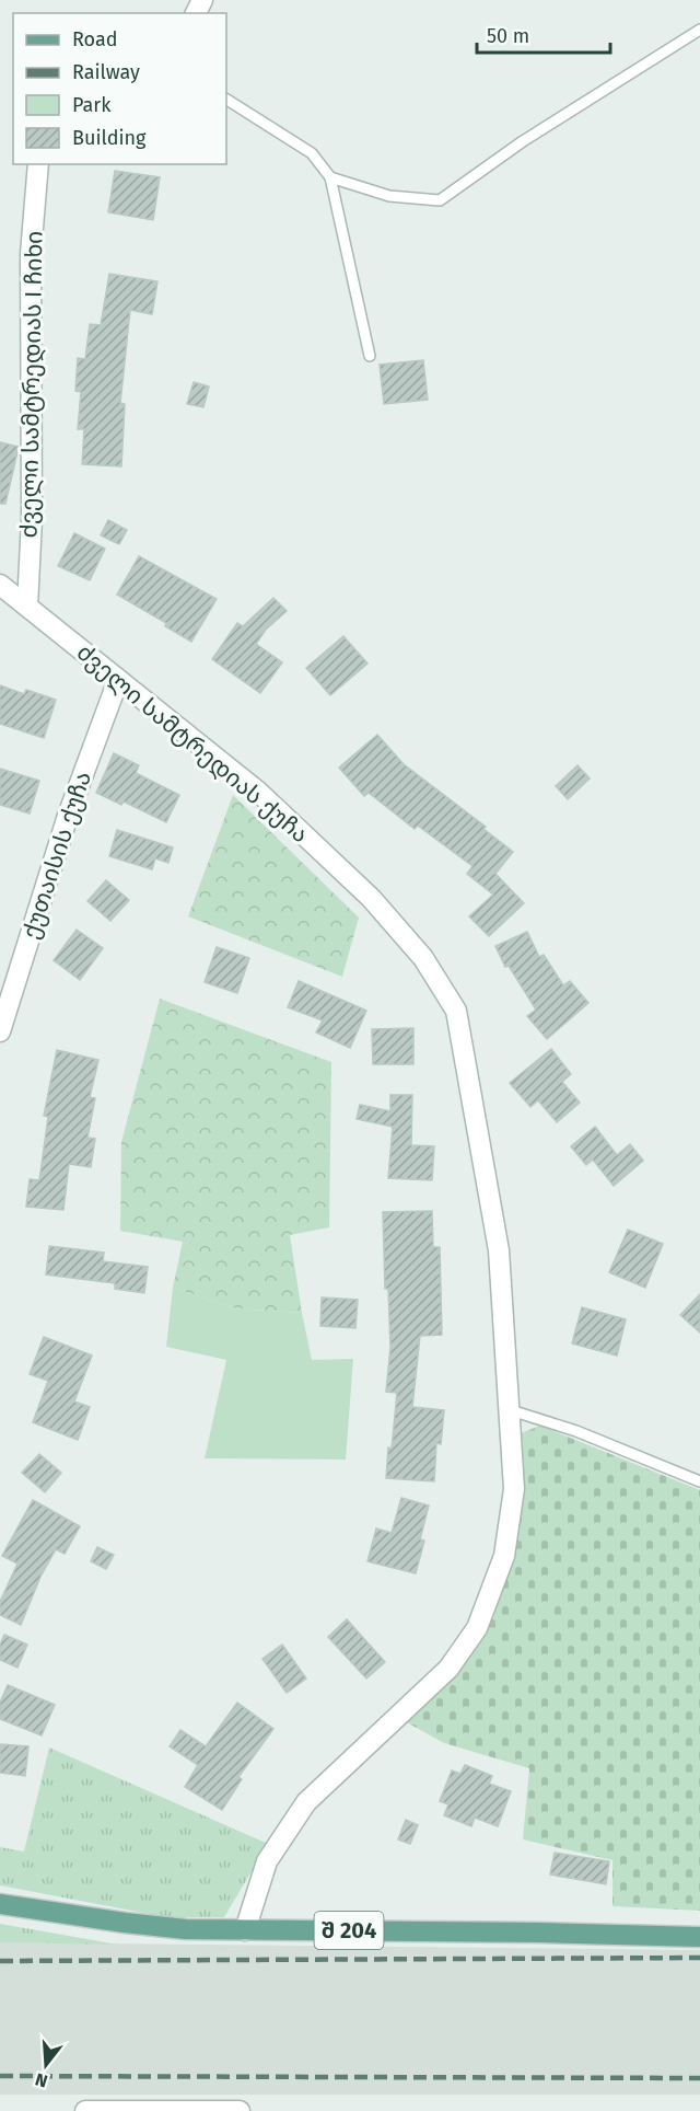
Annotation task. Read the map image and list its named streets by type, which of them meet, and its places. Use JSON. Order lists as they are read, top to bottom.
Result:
{
  "streets": {
    "main road": ["შ 204"],
    "street": ["ძველი სამტრედიას I ჩიხი", "ძველი სამტრედიას ქუჩა", "ქუთაისის ქუჩა"]
  },
  "crossings": [
    ["ძველი სამტრედიას I ჩიხი", "ძველი სამტრედიას ქუჩა"],
    ["ძველი სამტრედიას ქუჩა", "ქუთაისის ქუჩა"],
    ["ძველი სამტრედიას ქუჩა", "შ 204"]
  ],
  "legend": [
    "Road",
    "Railway",
    "Park",
    "Building"
  ],
  "scale_bar": "50 m",
  "north": "bottom"
}
